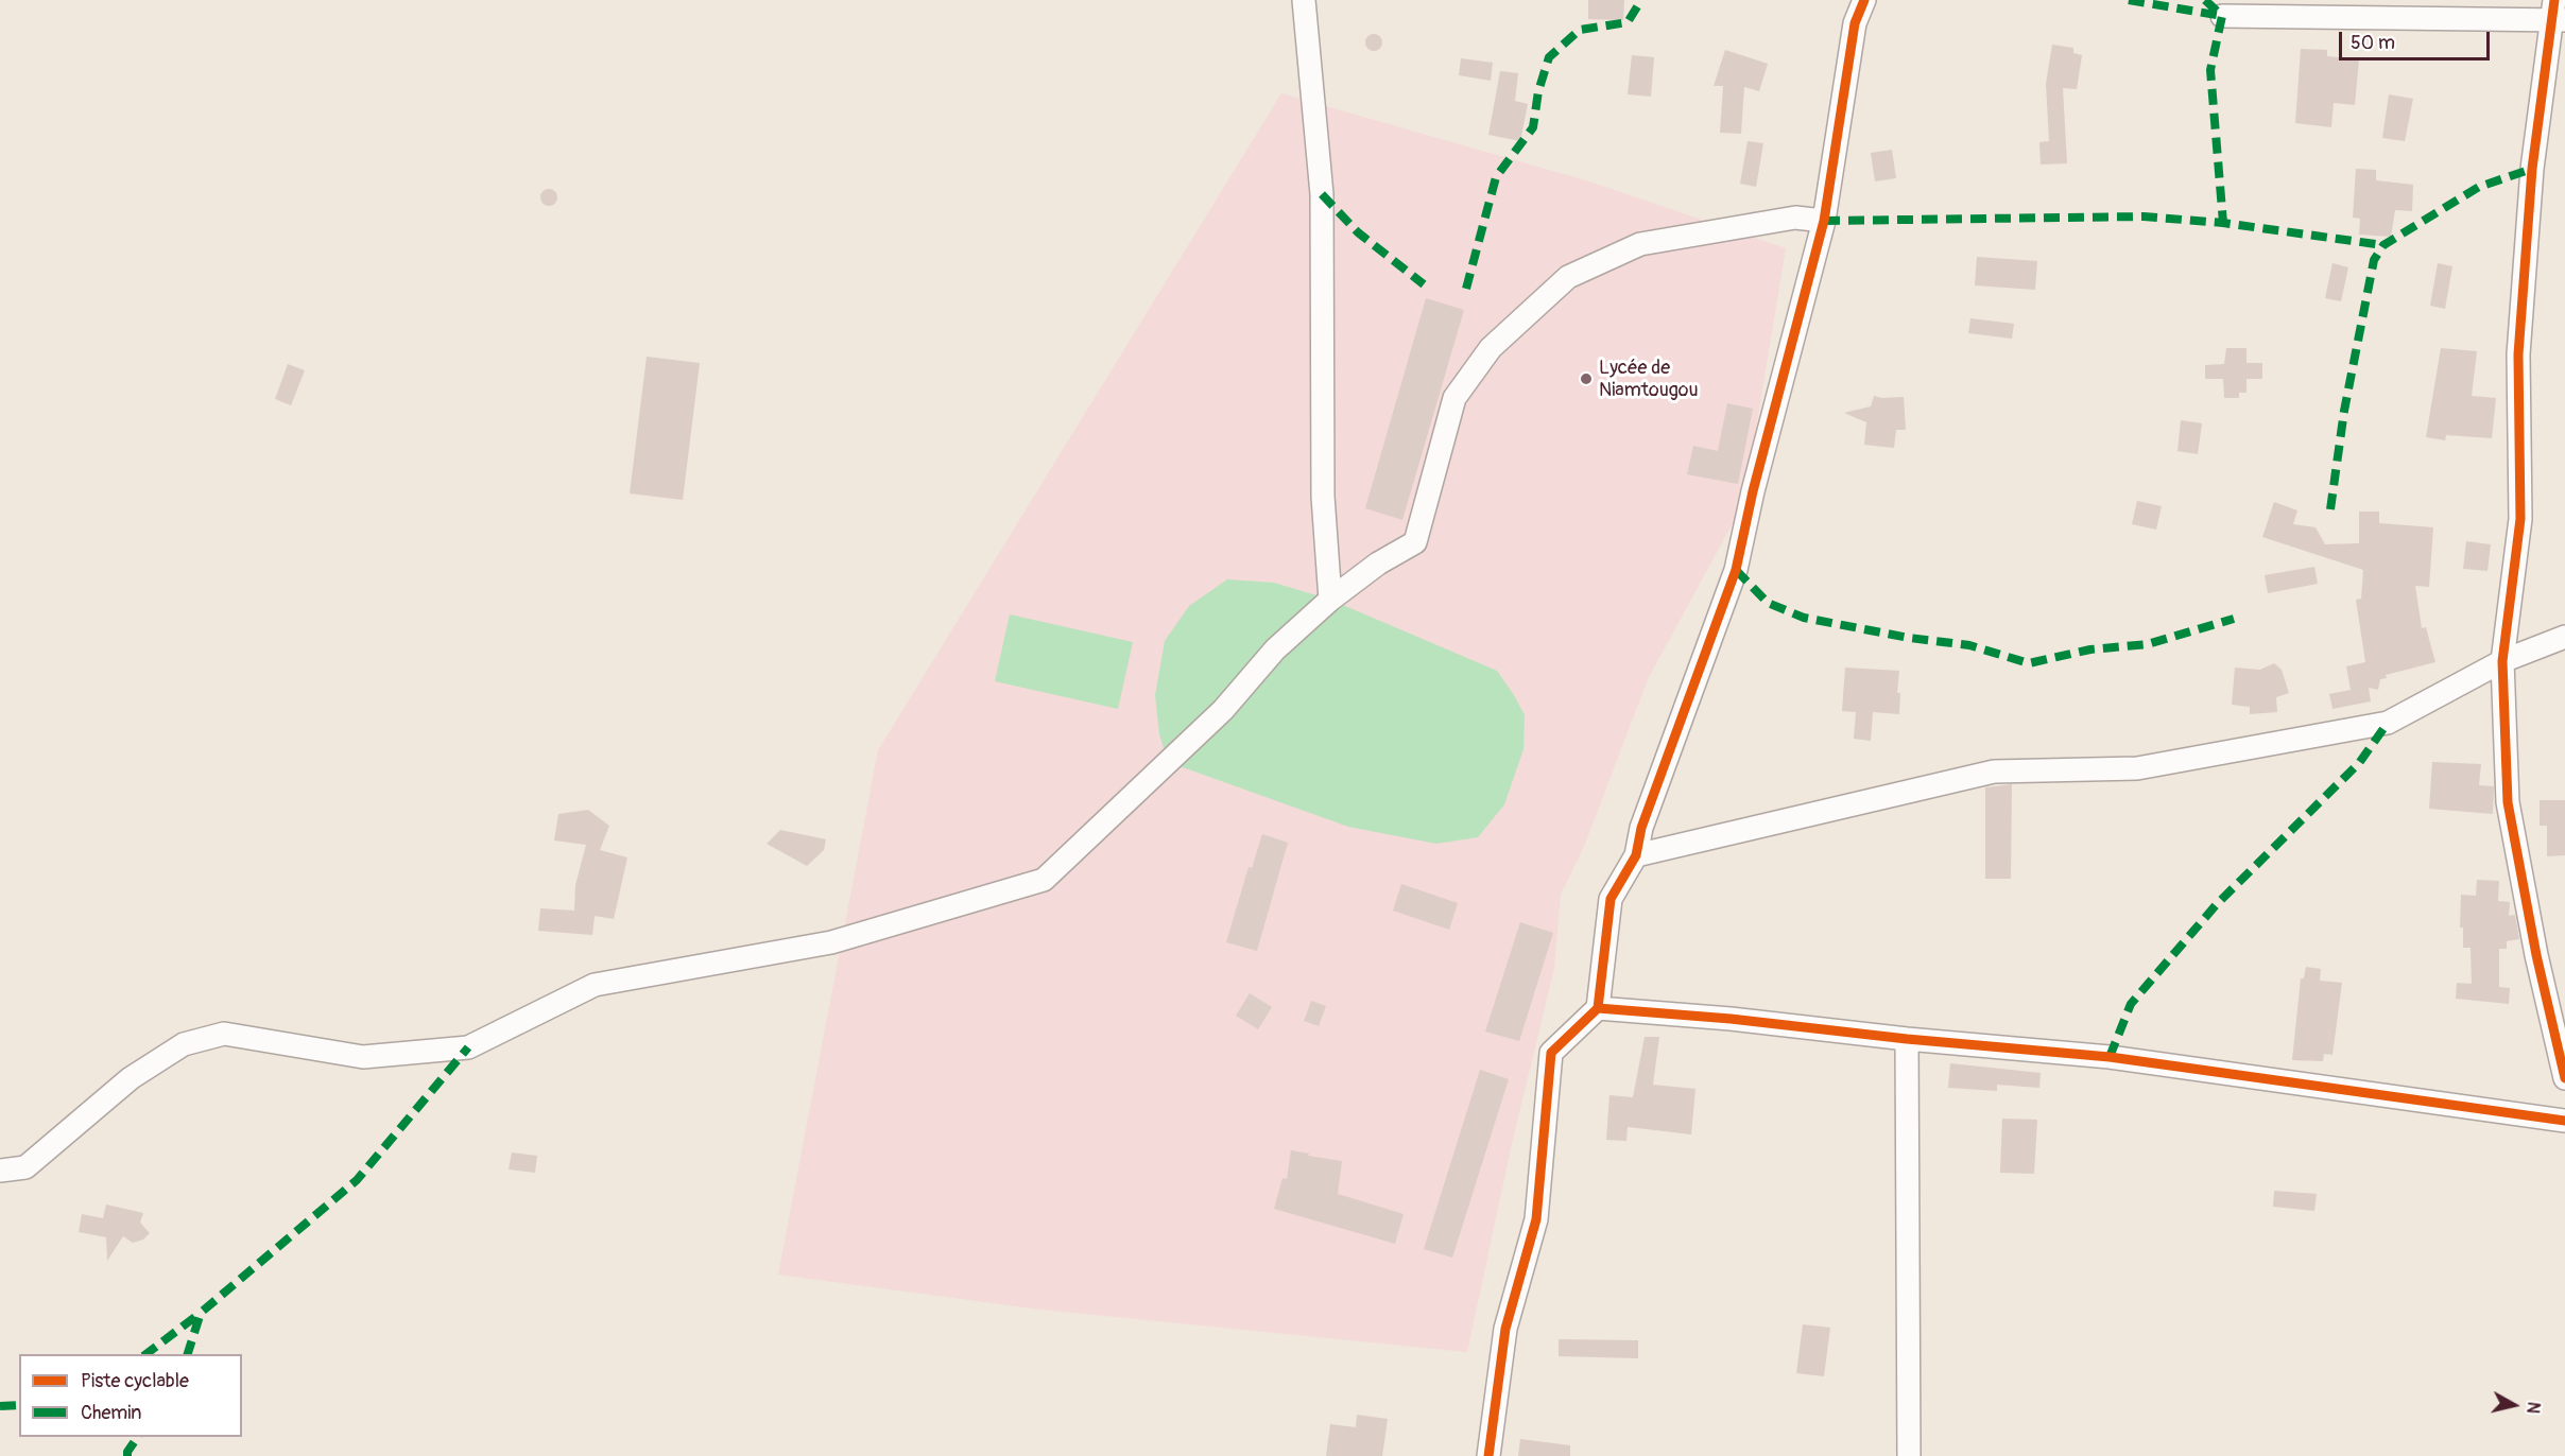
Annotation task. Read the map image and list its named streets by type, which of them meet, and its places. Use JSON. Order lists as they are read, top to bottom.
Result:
{
  "places": ["Lycée de Niamtougou"],
  "legend": ["Piste cyclable", "Chemin"],
  "scale_bar": "50 m",
  "north": "right"
}
